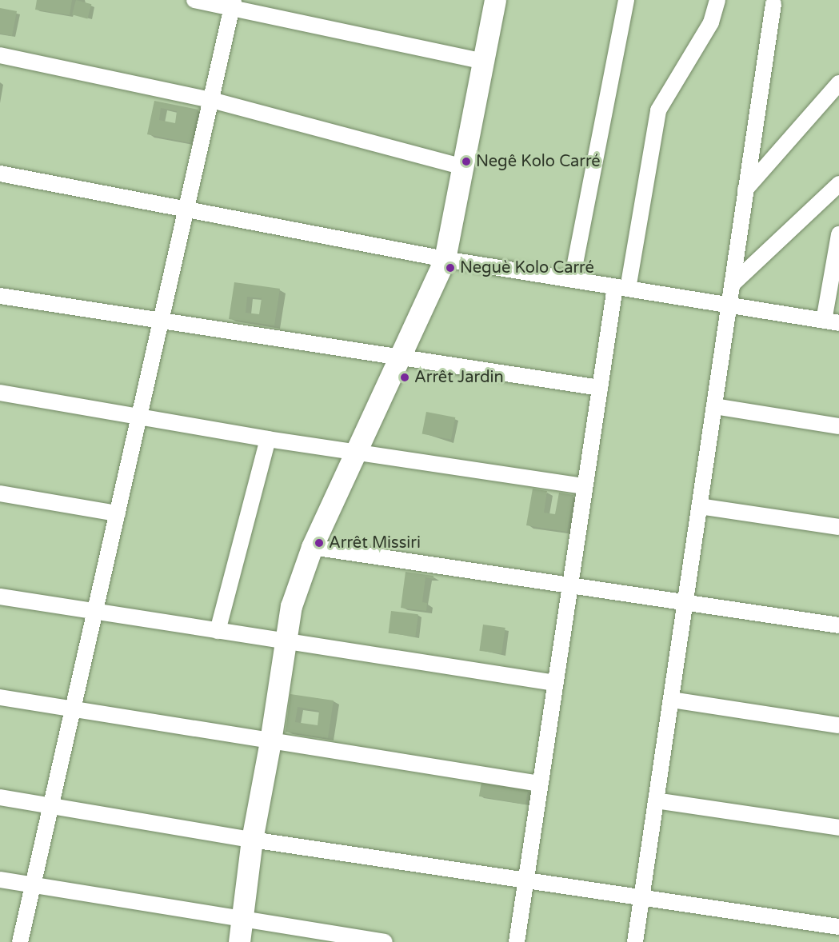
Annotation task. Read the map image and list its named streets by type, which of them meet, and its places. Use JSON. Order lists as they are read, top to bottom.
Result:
{
  "places": [
    "Negê Kolo Carré",
    "Neguè Kolo Carré",
    "Arrêt Jardin",
    "Arrêt Missiri"
  ]
}
